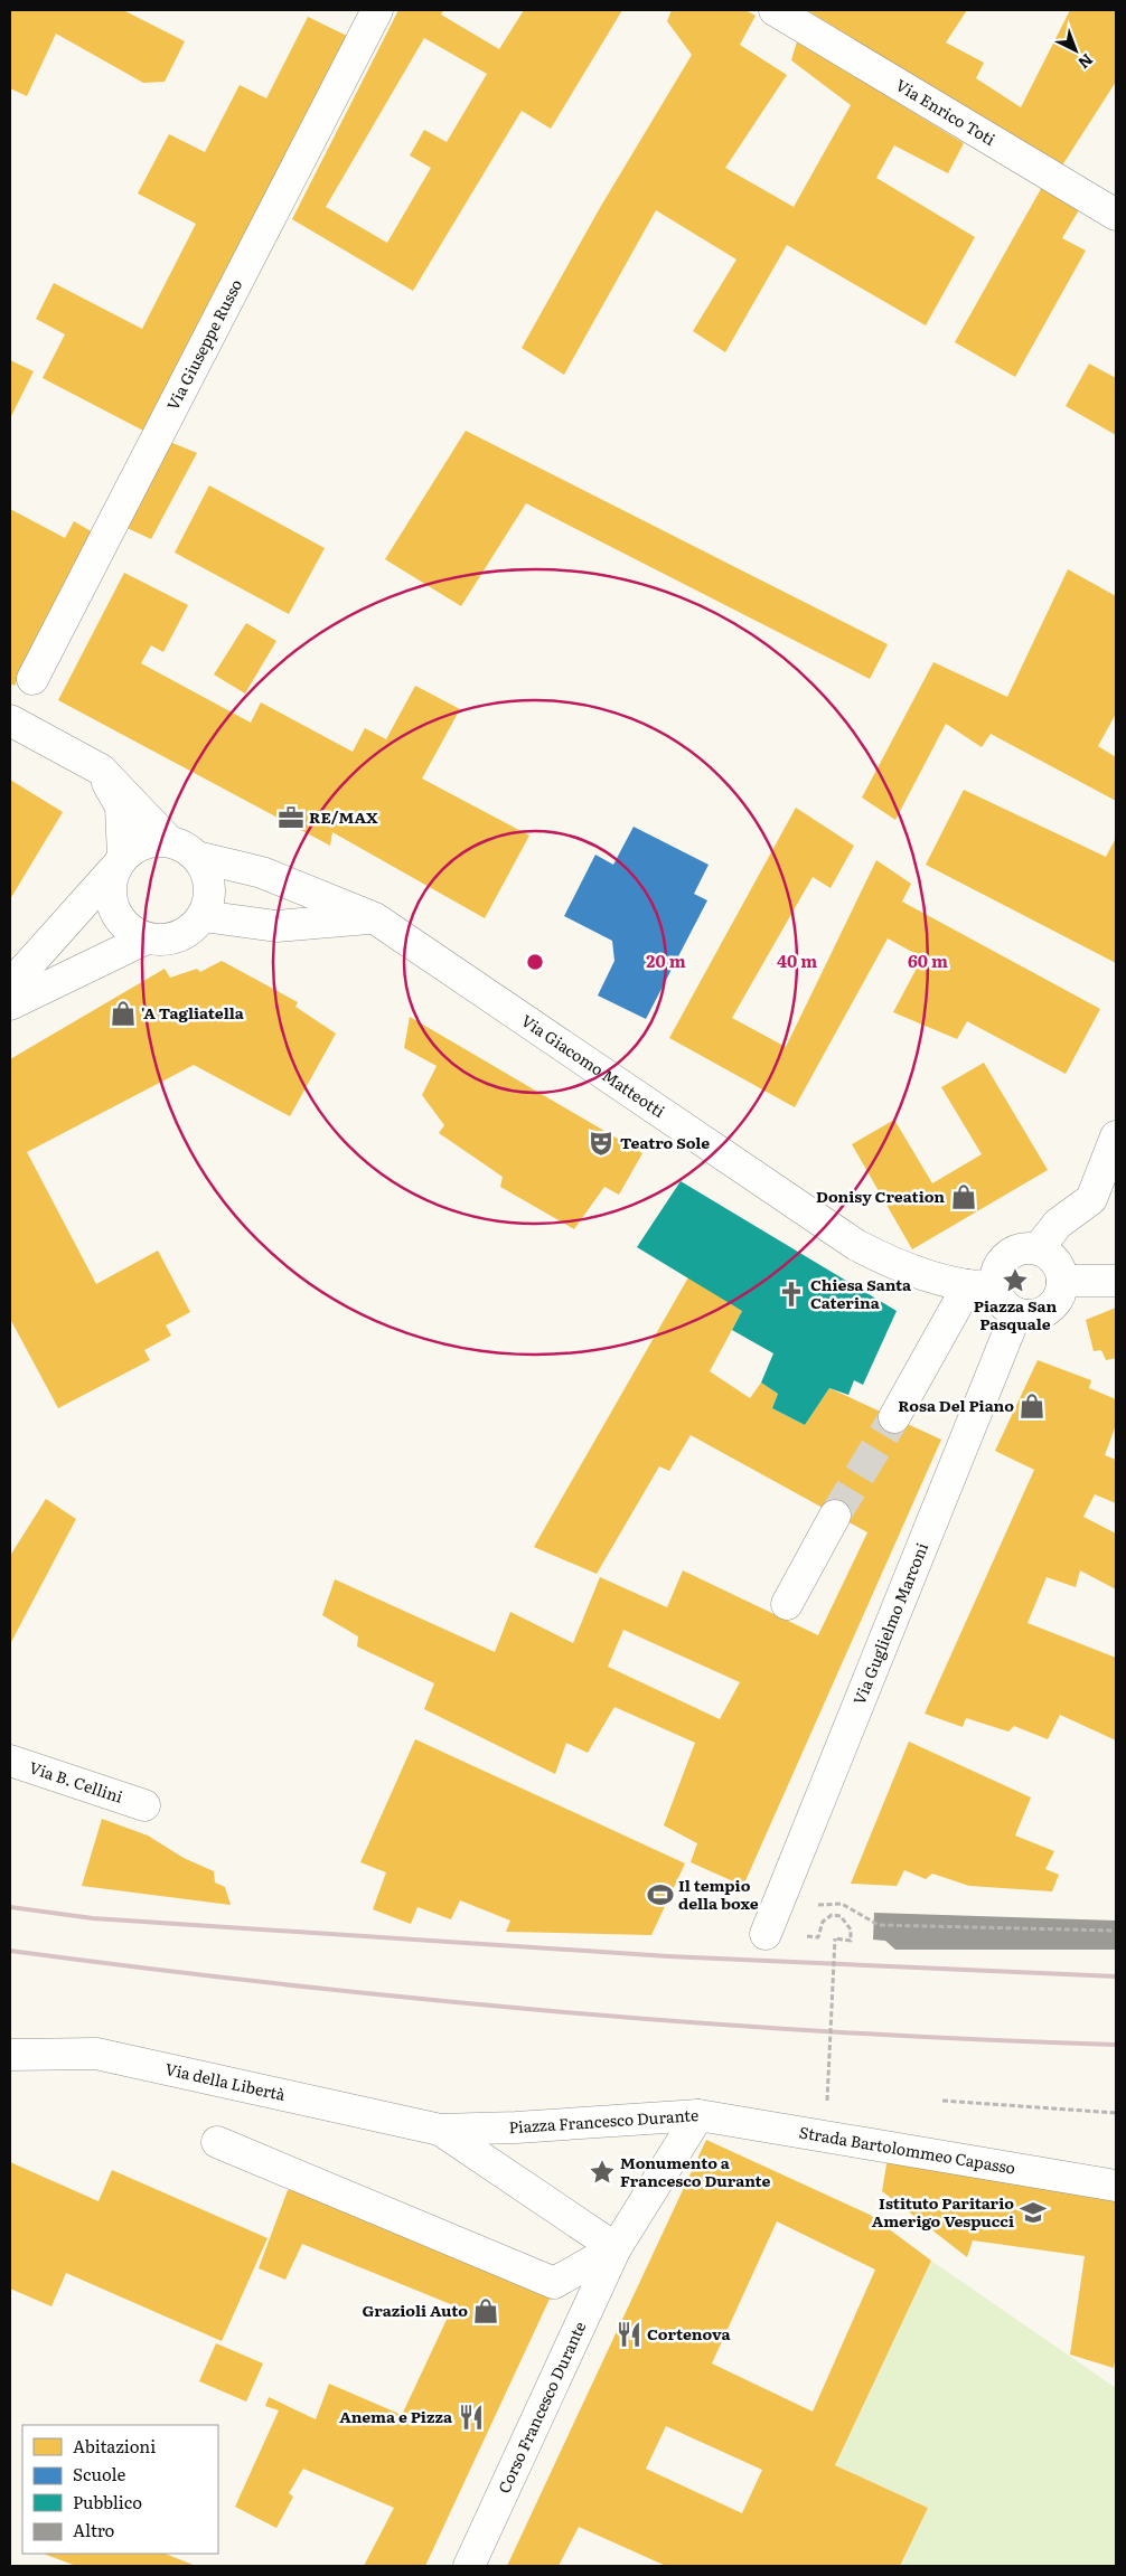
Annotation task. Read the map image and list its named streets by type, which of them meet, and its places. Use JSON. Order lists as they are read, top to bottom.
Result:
{
  "streets": {
    "street": [
      "Via Enrico Toti",
      "Via Giuseppe Russo",
      "Via Giacomo Matteotti",
      "Via Guglielmo Marconi",
      "Via B. Cellini",
      "Via della Libertà",
      "Piazza Francesco Durante",
      "Strada Bartolommeo Capasso",
      "Corso Francesco Durante"
    ]
  },
  "crossings": [
    ["Via Giacomo Matteotti", "Via Guglielmo Marconi"],
    ["Via della Libertà", "Piazza Francesco Durante"],
    ["Piazza Francesco Durante", "Strada Bartolommeo Capasso"],
    ["Piazza Francesco Durante", "Corso Francesco Durante"]
  ],
  "places": {
    "office": ["RE/MAX"],
    "shop": [
      "'A Tagliatella",
      "Donisy Creation",
      "Rosa Del Piano",
      "Grazioli Auto"
    ],
    "theatre": ["Teatro Sole"],
    "place": ["Piazza San Pasquale", "Monumento a Francesco Durante"],
    "church": ["Chiesa Santa Caterina"],
    "sports": ["Il tempio della boxe"],
    "school or university": ["Istituto Paritario Amerigo Vespucci"],
    "restaurant": ["Cortenova", "Anema e Pizza"]
  },
  "legend": [
    "Abitazioni",
    "Scuole",
    "Pubblico",
    "Altro"
  ],
  "north": "bottom right",
  "rings": ["20 m", "40 m", "60 m"]
}
